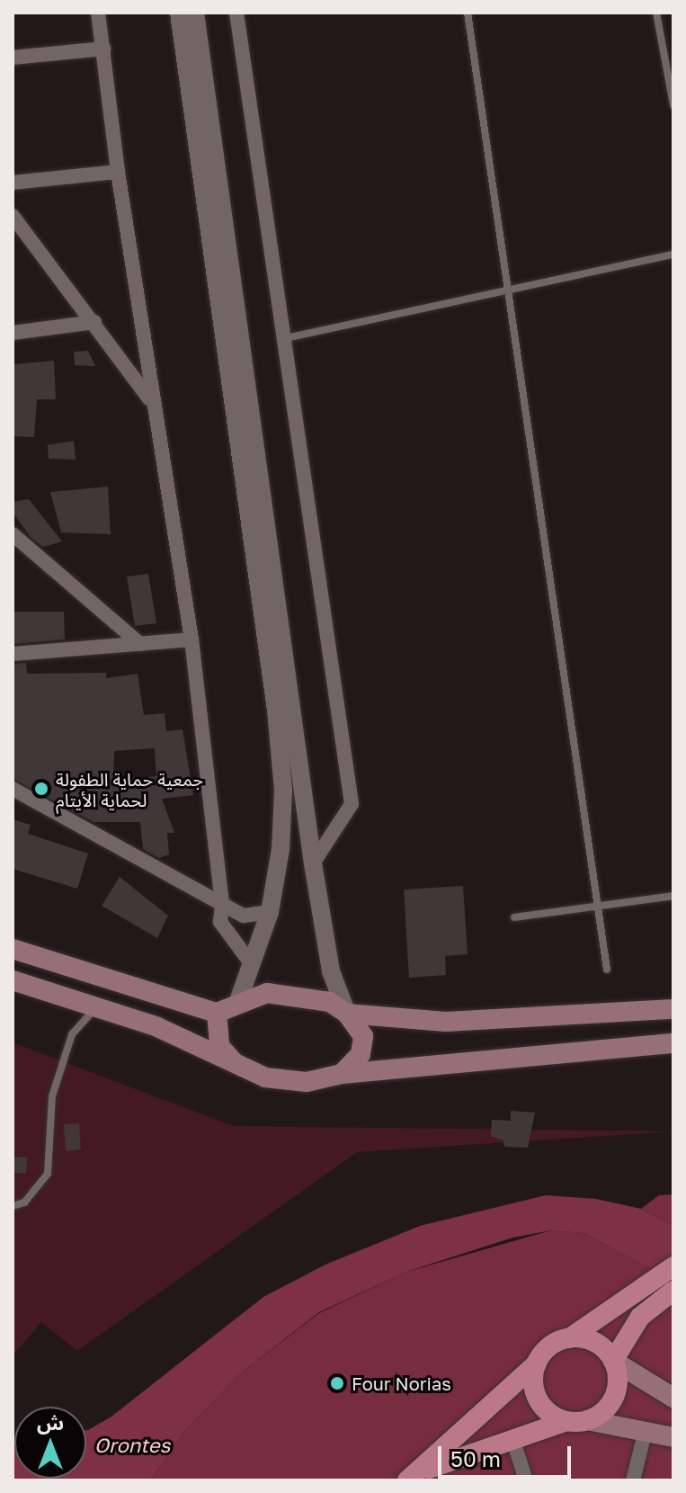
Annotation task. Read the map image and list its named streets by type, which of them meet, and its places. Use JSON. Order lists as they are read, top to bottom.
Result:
{
  "water": ["Orontes"],
  "places": ["جمعية حماية الطفولة لحماية الأيتام", "Four Norias"],
  "scale_bar": "50 m",
  "north": "top"
}
